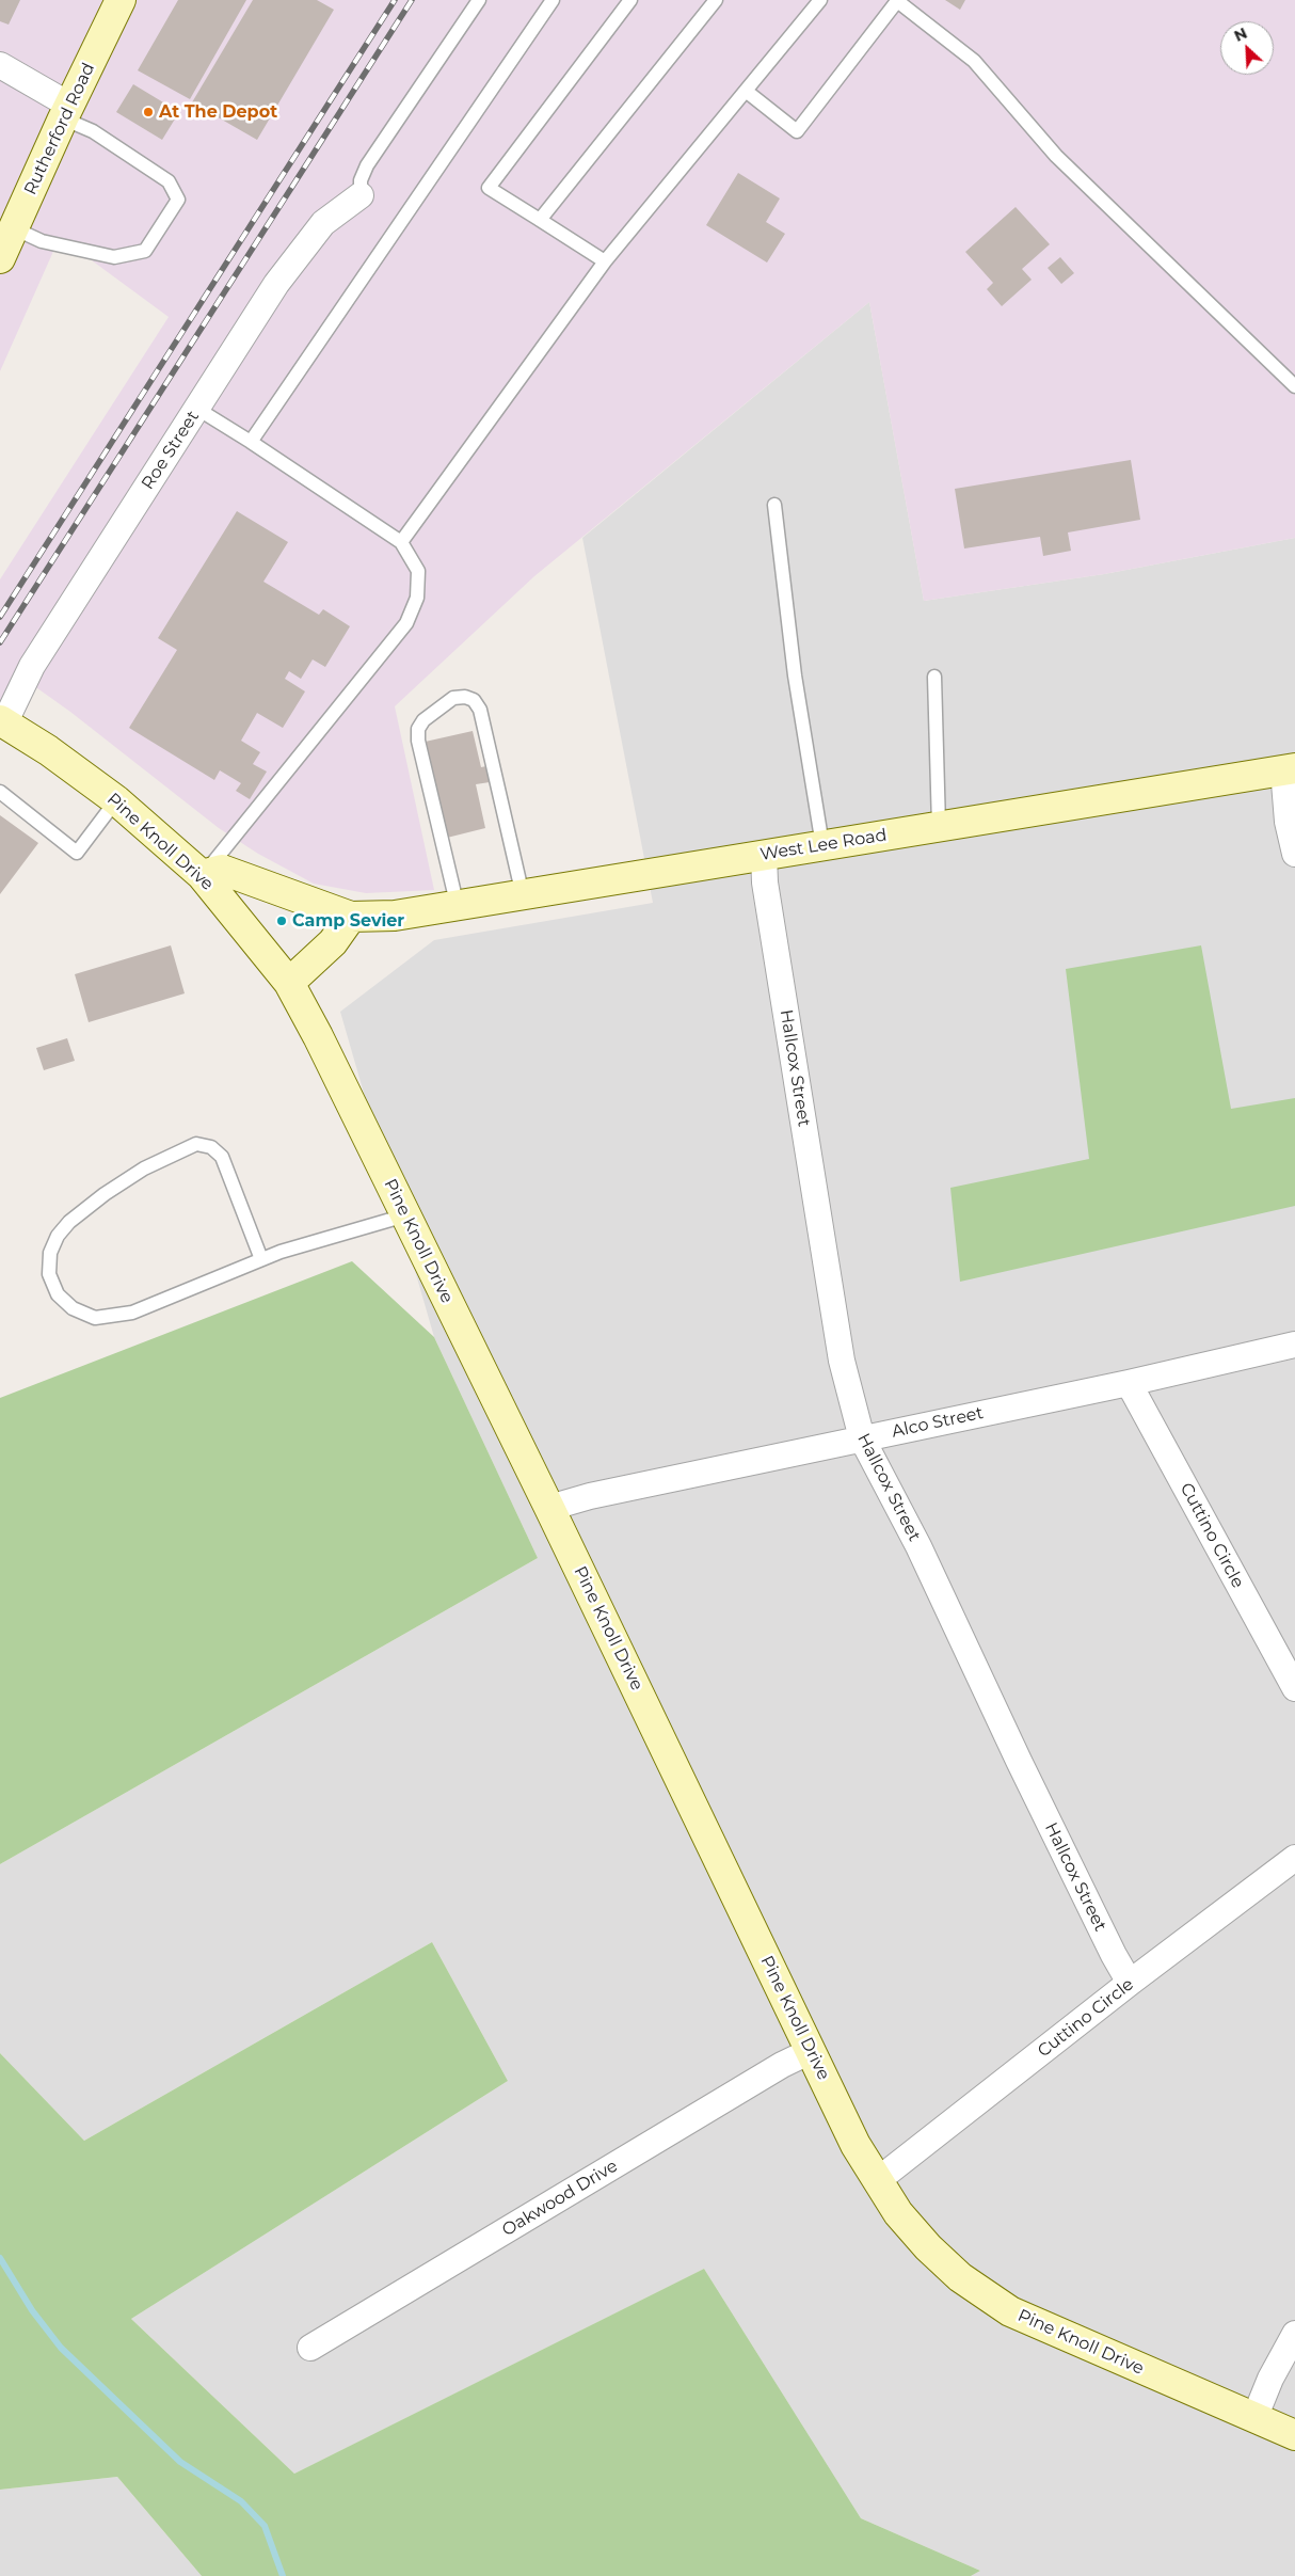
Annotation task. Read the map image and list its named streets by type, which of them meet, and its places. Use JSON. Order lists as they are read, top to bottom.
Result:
{
  "streets": {
    "street": [
      "Rutherford Road",
      "Roe Street",
      "Pine Knoll Drive",
      "West Lee Road",
      "Hallcox Street",
      "Alco Street",
      "Cuttino Circle",
      "Oakwood Drive"
    ]
  },
  "crossings": [
    ["Roe Street", "Pine Knoll Drive"],
    ["Pine Knoll Drive", "West Lee Road"],
    ["Pine Knoll Drive", "Alco Street"],
    ["Pine Knoll Drive", "Cuttino Circle"],
    ["Pine Knoll Drive", "Oakwood Drive"],
    ["West Lee Road", "Hallcox Street"],
    ["Hallcox Street", "Alco Street"],
    ["Hallcox Street", "Cuttino Circle"],
    ["Alco Street", "Cuttino Circle"]
  ],
  "places": ["At The Depot", "Camp Sevier"],
  "north": "top left"
}
